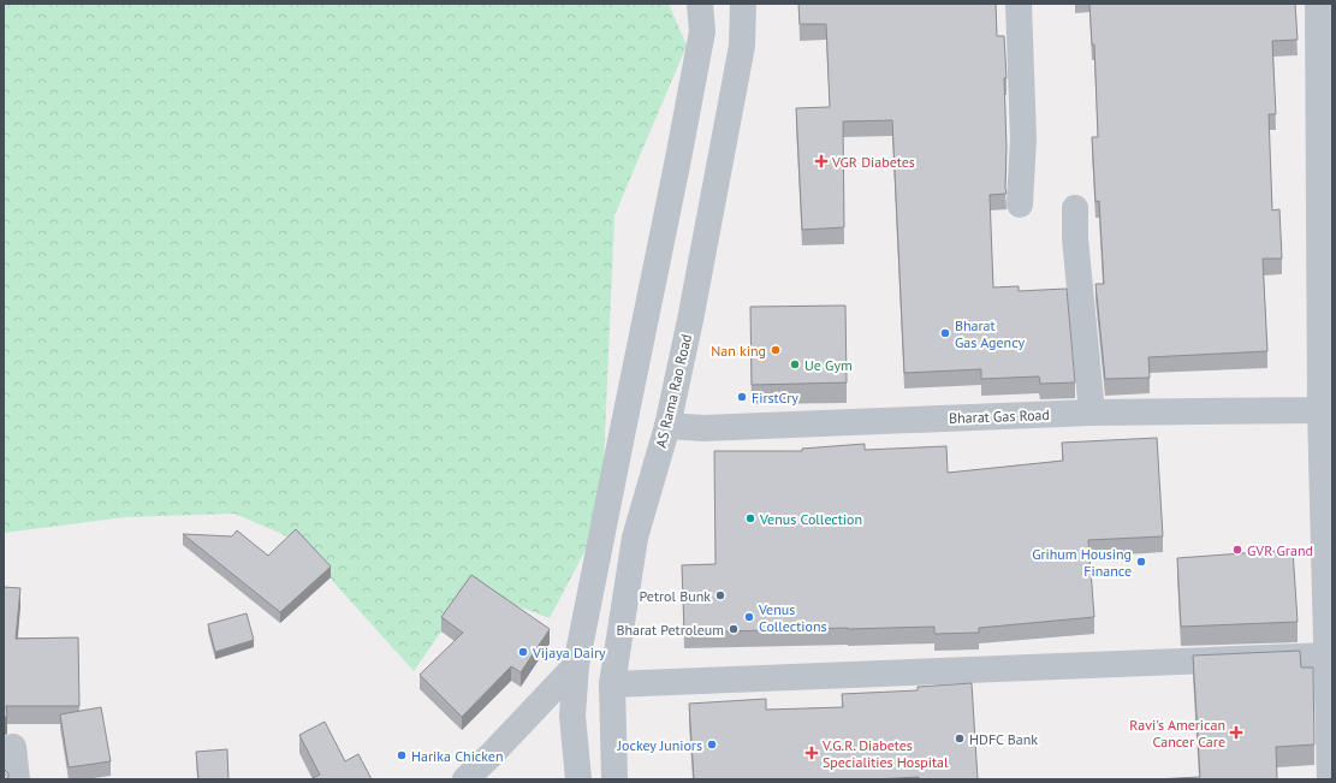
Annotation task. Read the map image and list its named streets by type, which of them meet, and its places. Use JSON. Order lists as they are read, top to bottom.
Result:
{
  "streets": {
    "street": ["AS Rama Rao Road", "Bharat Gas Road"]
  },
  "crossings": [
    ["AS Rama Rao Road", "Bharat Gas Road"]
  ],
  "places": {
    "health": ["VGR Diabetes", "Ravi's American Cancer Care", "V.G.R. Diabetes Specialities Hospital"],
    "other": [
      "Bharat Gas Agency",
      "Nan king",
      "Ue Gym",
      "FirstCry",
      "Venus Collection",
      "GVR Grand",
      "Grihum Housing Finance",
      "Petrol Bunk",
      "Venus Collections",
      "Bharat Petroleum",
      "Vijaya Dairy",
      "HDFC Bank",
      "Jockey Juniors",
      "Harika Chicken"
    ]
  }
}
